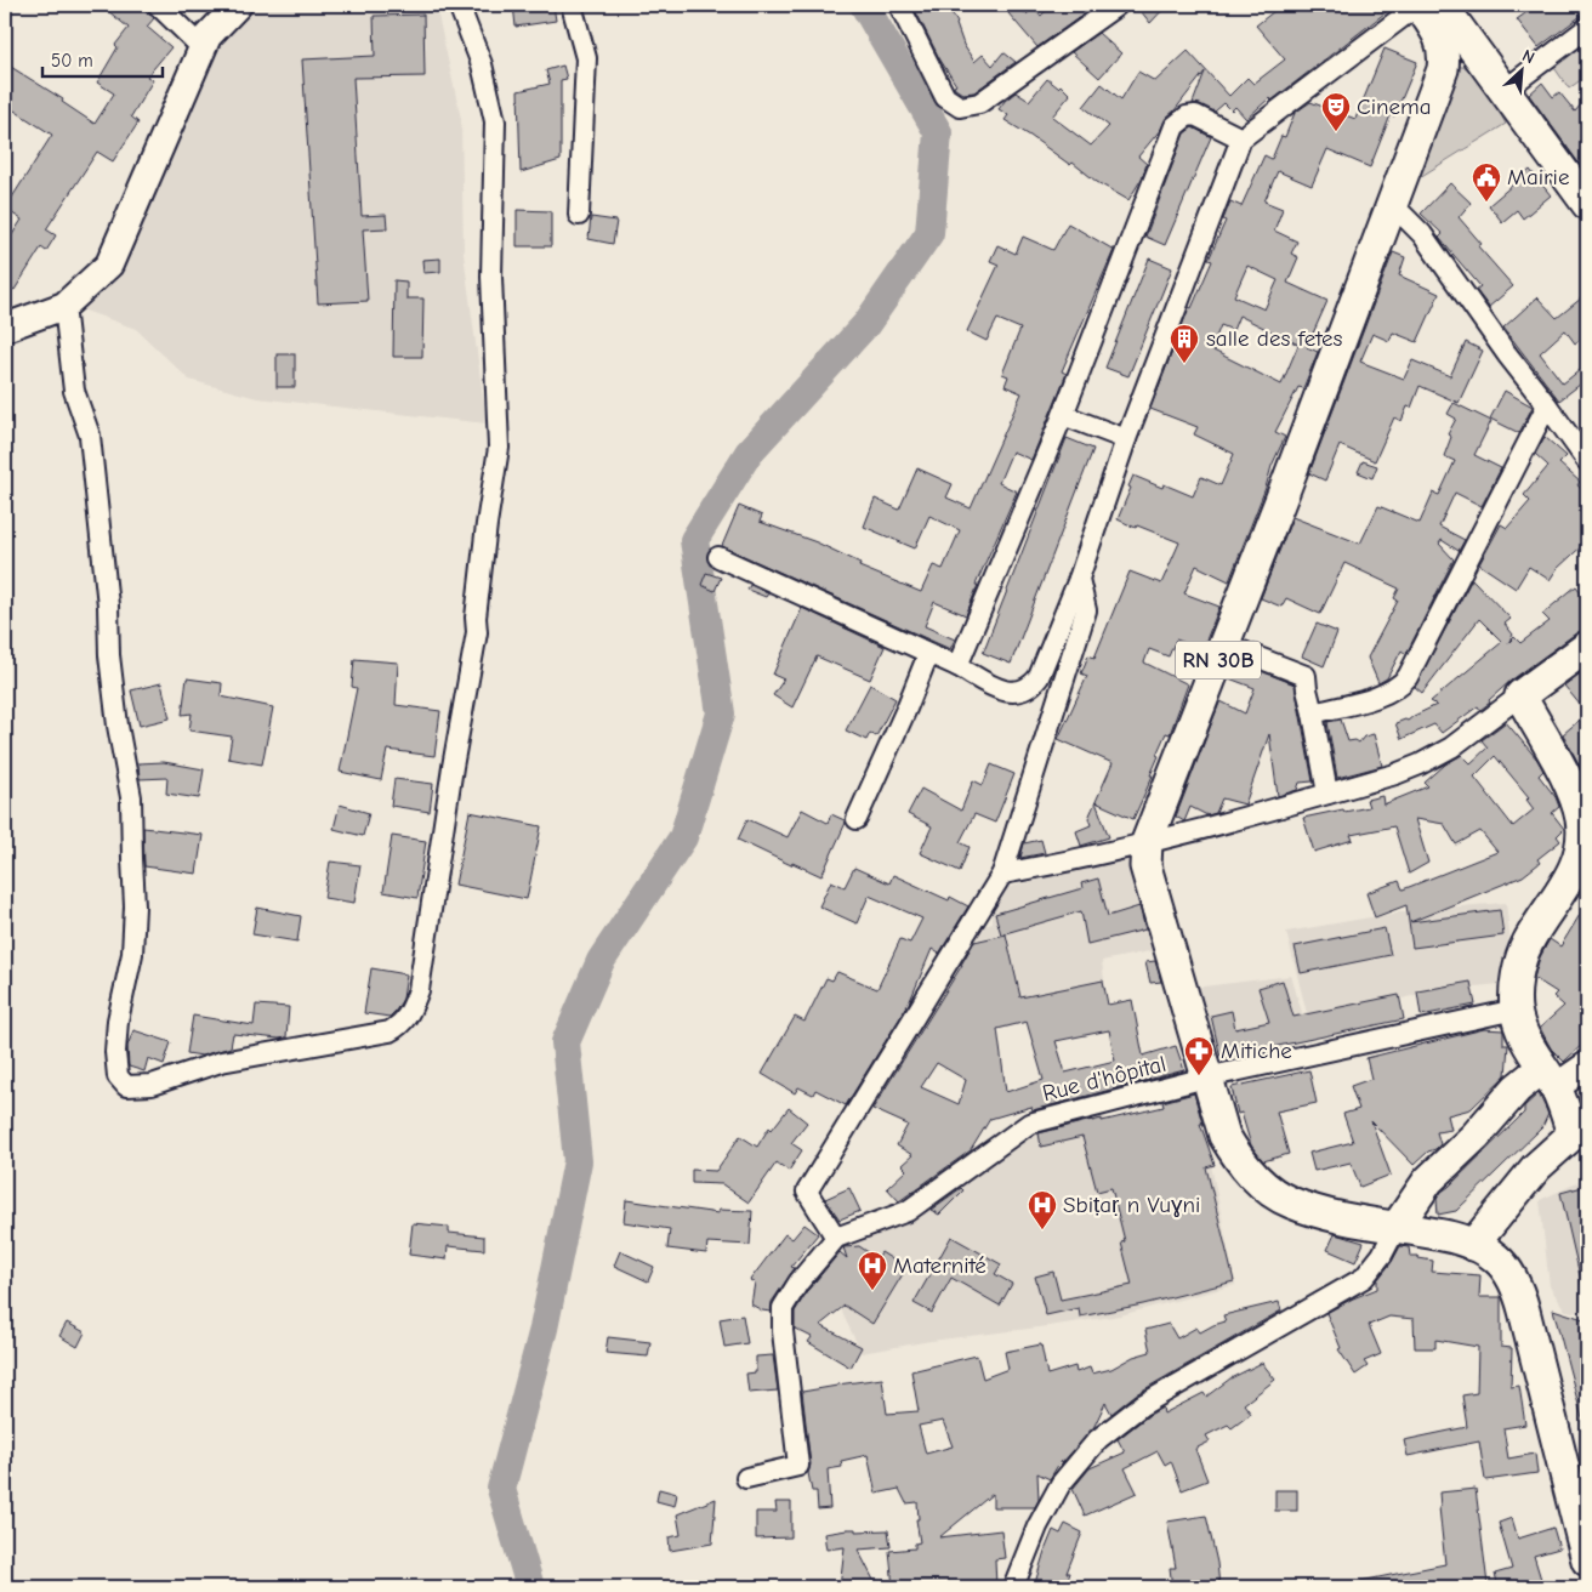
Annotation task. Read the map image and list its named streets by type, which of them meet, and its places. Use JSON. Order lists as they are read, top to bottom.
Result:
{
  "streets": {
    "main road": ["RN 30B"],
    "street": ["Rue d'hôpital"]
  },
  "crossings": [
    ["RN 30B", "Rue d'hôpital"]
  ],
  "places": {
    "theatre": ["Cinema"],
    "public building": ["Mairie"],
    "building": ["salle des fetes"],
    "pharmacy": ["Mitiche"],
    "hospital": ["Sbiṭaṛ n Vuɣni", "Maternité"]
  },
  "scale_bar": "50 m",
  "north": "top right"
}
